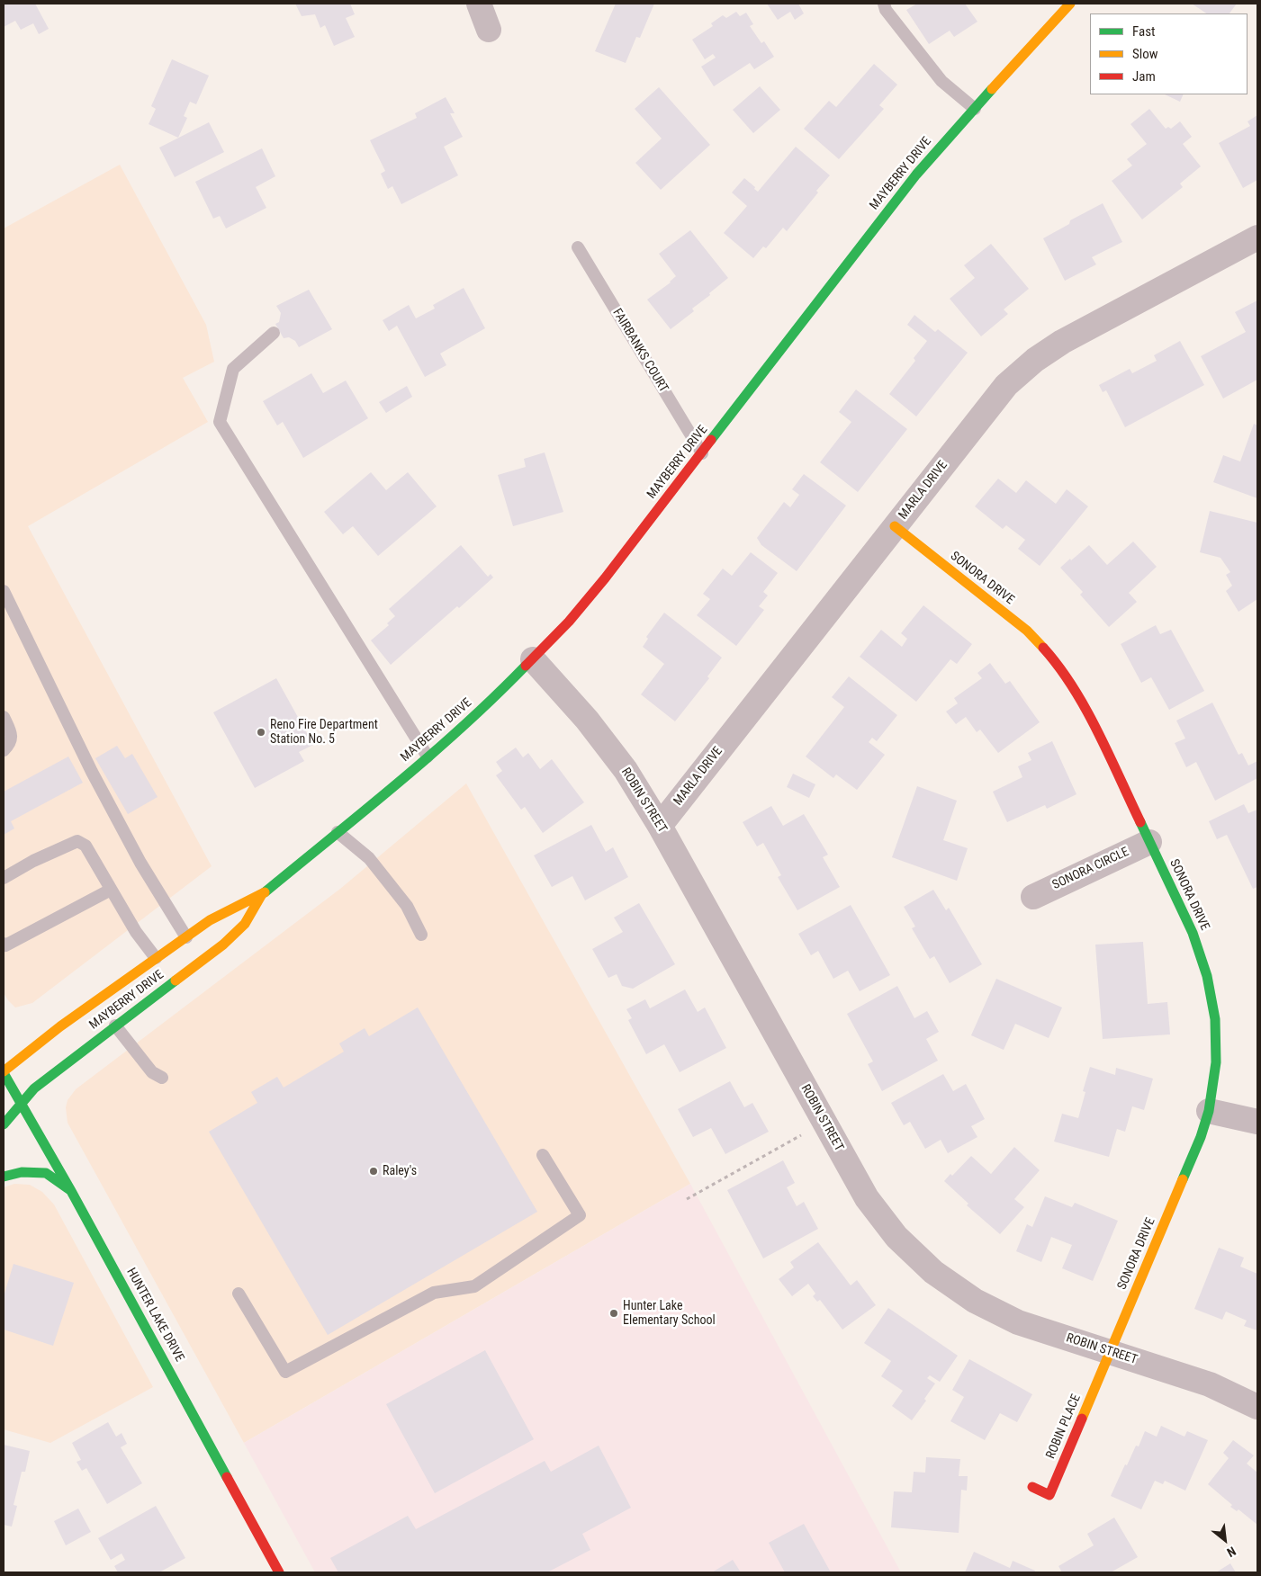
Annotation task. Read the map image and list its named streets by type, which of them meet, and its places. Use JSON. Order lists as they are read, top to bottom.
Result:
{
  "streets": {
    "main road": [
      "MAYBERRY DRIVE",
      "SONORA DRIVE",
      "HUNTER LAKE DRIVE",
      "ROBIN PLACE"
    ],
    "street": ["MARLA DRIVE", "ROBIN STREET", "SONORA CIRCLE"],
    "lane": ["FAIRBANKS COURT"]
  },
  "crossings": [
    ["MAYBERRY DRIVE", "FAIRBANKS COURT"],
    ["MAYBERRY DRIVE", "ROBIN STREET"],
    ["MAYBERRY DRIVE", "HUNTER LAKE DRIVE"],
    ["MARLA DRIVE", "SONORA DRIVE"],
    ["MARLA DRIVE", "ROBIN STREET"],
    ["SONORA DRIVE", "ROBIN STREET"],
    ["SONORA DRIVE", "SONORA CIRCLE"],
    ["SONORA DRIVE", "ROBIN PLACE"],
    ["ROBIN STREET", "ROBIN PLACE"]
  ],
  "places": ["Reno Fire Department Station No. 5", "Raley's", "Hunter Lake Elementary School"],
  "legend": ["Fast", "Slow", "Jam"],
  "north": "bottom right"
}
